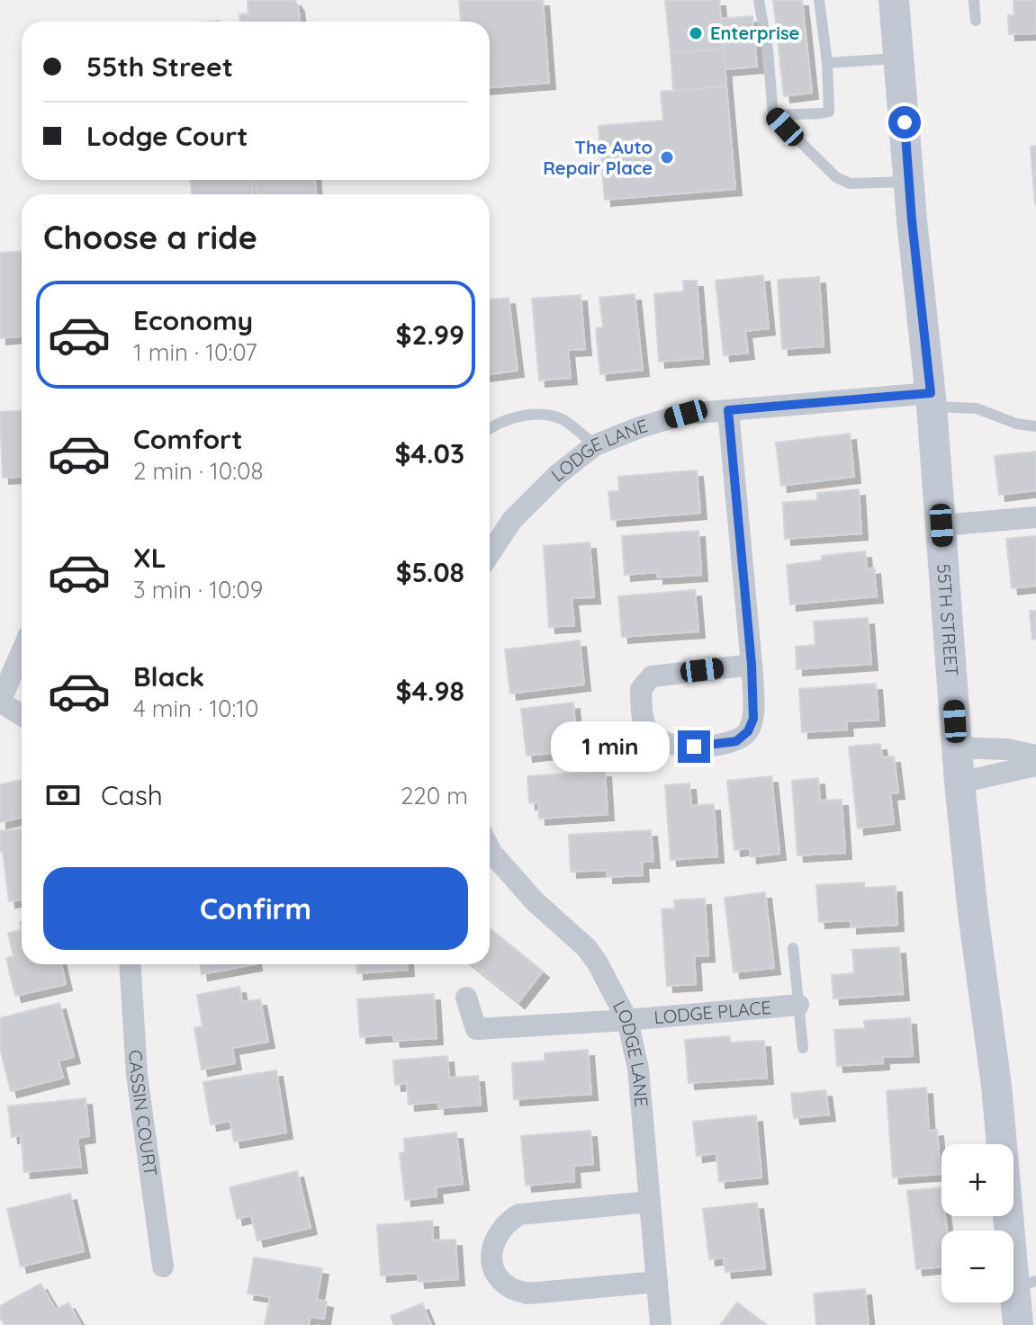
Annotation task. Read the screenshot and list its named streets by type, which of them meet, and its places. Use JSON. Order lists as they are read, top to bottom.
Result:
{
  "streets": {
    "main road": ["55TH STREET"],
    "street": ["LODGE LANE", "LODGE PLACE", "CASSIN COURT"]
  },
  "crossings": [
    ["LODGE LANE", "55TH STREET"],
    ["LODGE LANE", "LODGE PLACE"]
  ],
  "places": ["Enterprise", "The Auto Repair Place"],
  "page": {
    "banner": ["55th Street", "Lodge Court"],
    "heading": "Choose a ride",
    "list": [
      {
        "name": "Economy",
        "note": "1 min · 10:07",
        "value": "$2.99"
      },
      {
        "name": "Comfort",
        "note": "2 min · 10:08",
        "value": "$4.03"
      },
      {
        "name": "XL",
        "note": "3 min · 10:09",
        "value": "$5.08"
      },
      {
        "name": "Black",
        "note": "4 min · 10:10",
        "value": "$4.98"
      }
    ],
    "bubble": "1 min",
    "pay": ["Cash", "220 m"],
    "buttons": "Confirm",
    "map_buttons": ["+", "−"]
  }
}
